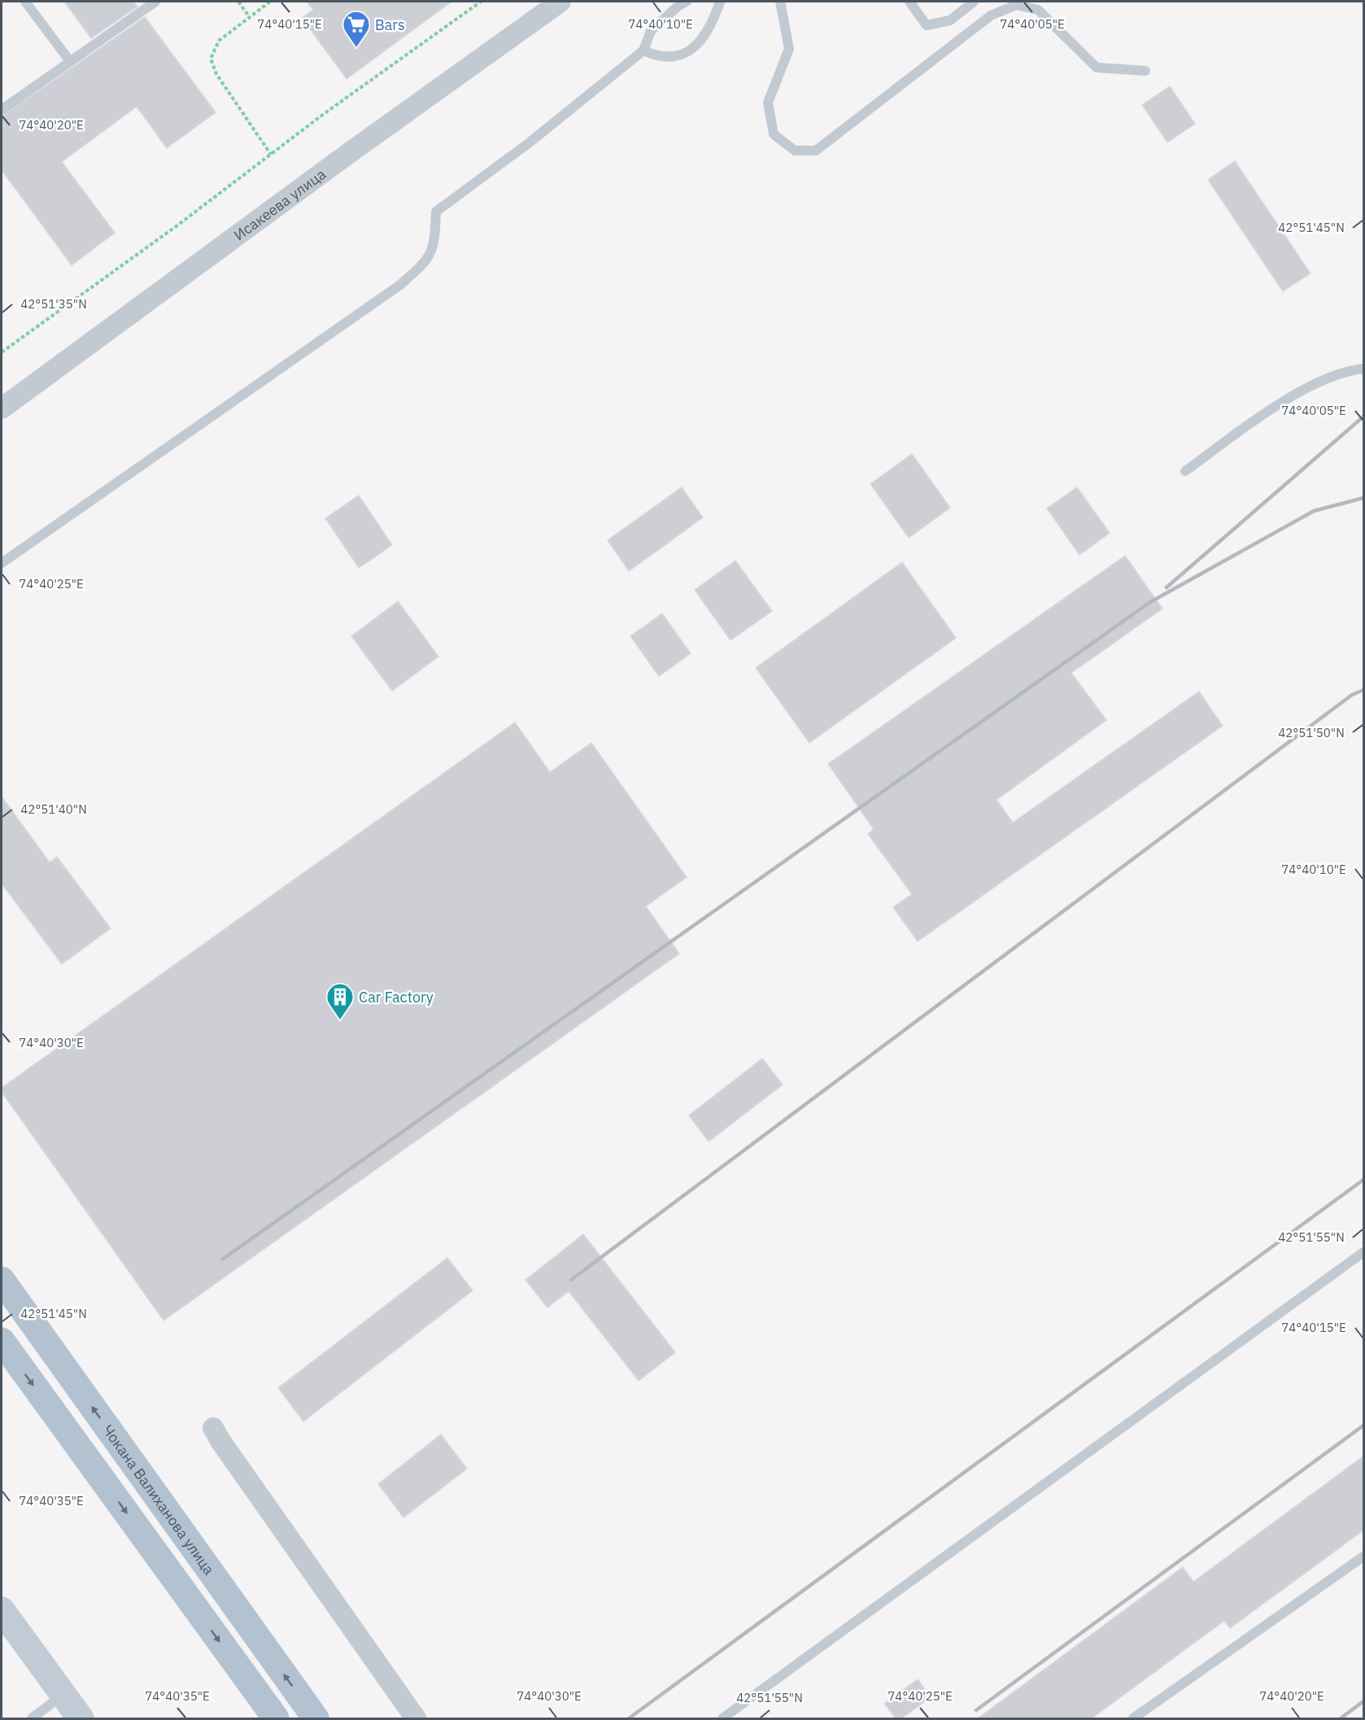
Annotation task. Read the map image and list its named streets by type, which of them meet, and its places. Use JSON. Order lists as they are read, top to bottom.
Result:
{
  "streets": {
    "main road": ["Чокана Валиханова улица"],
    "street": ["Исакеева улица"]
  },
  "places": {
    "supermarket": ["Bars"],
    "building": ["Car Factory"]
  },
  "coordinates": [
    "74°40'15\"E",
    "74°40'10\"E",
    "74°40'05\"E",
    "74°40'20\"E",
    "42°51'45\"N",
    "42°51'35\"N",
    "74°40'25\"E",
    "42°51'50\"N",
    "42°51'40\"N",
    "74°40'30\"E",
    "42°51'55\"N",
    "74°40'35\"E"
  ]
}
